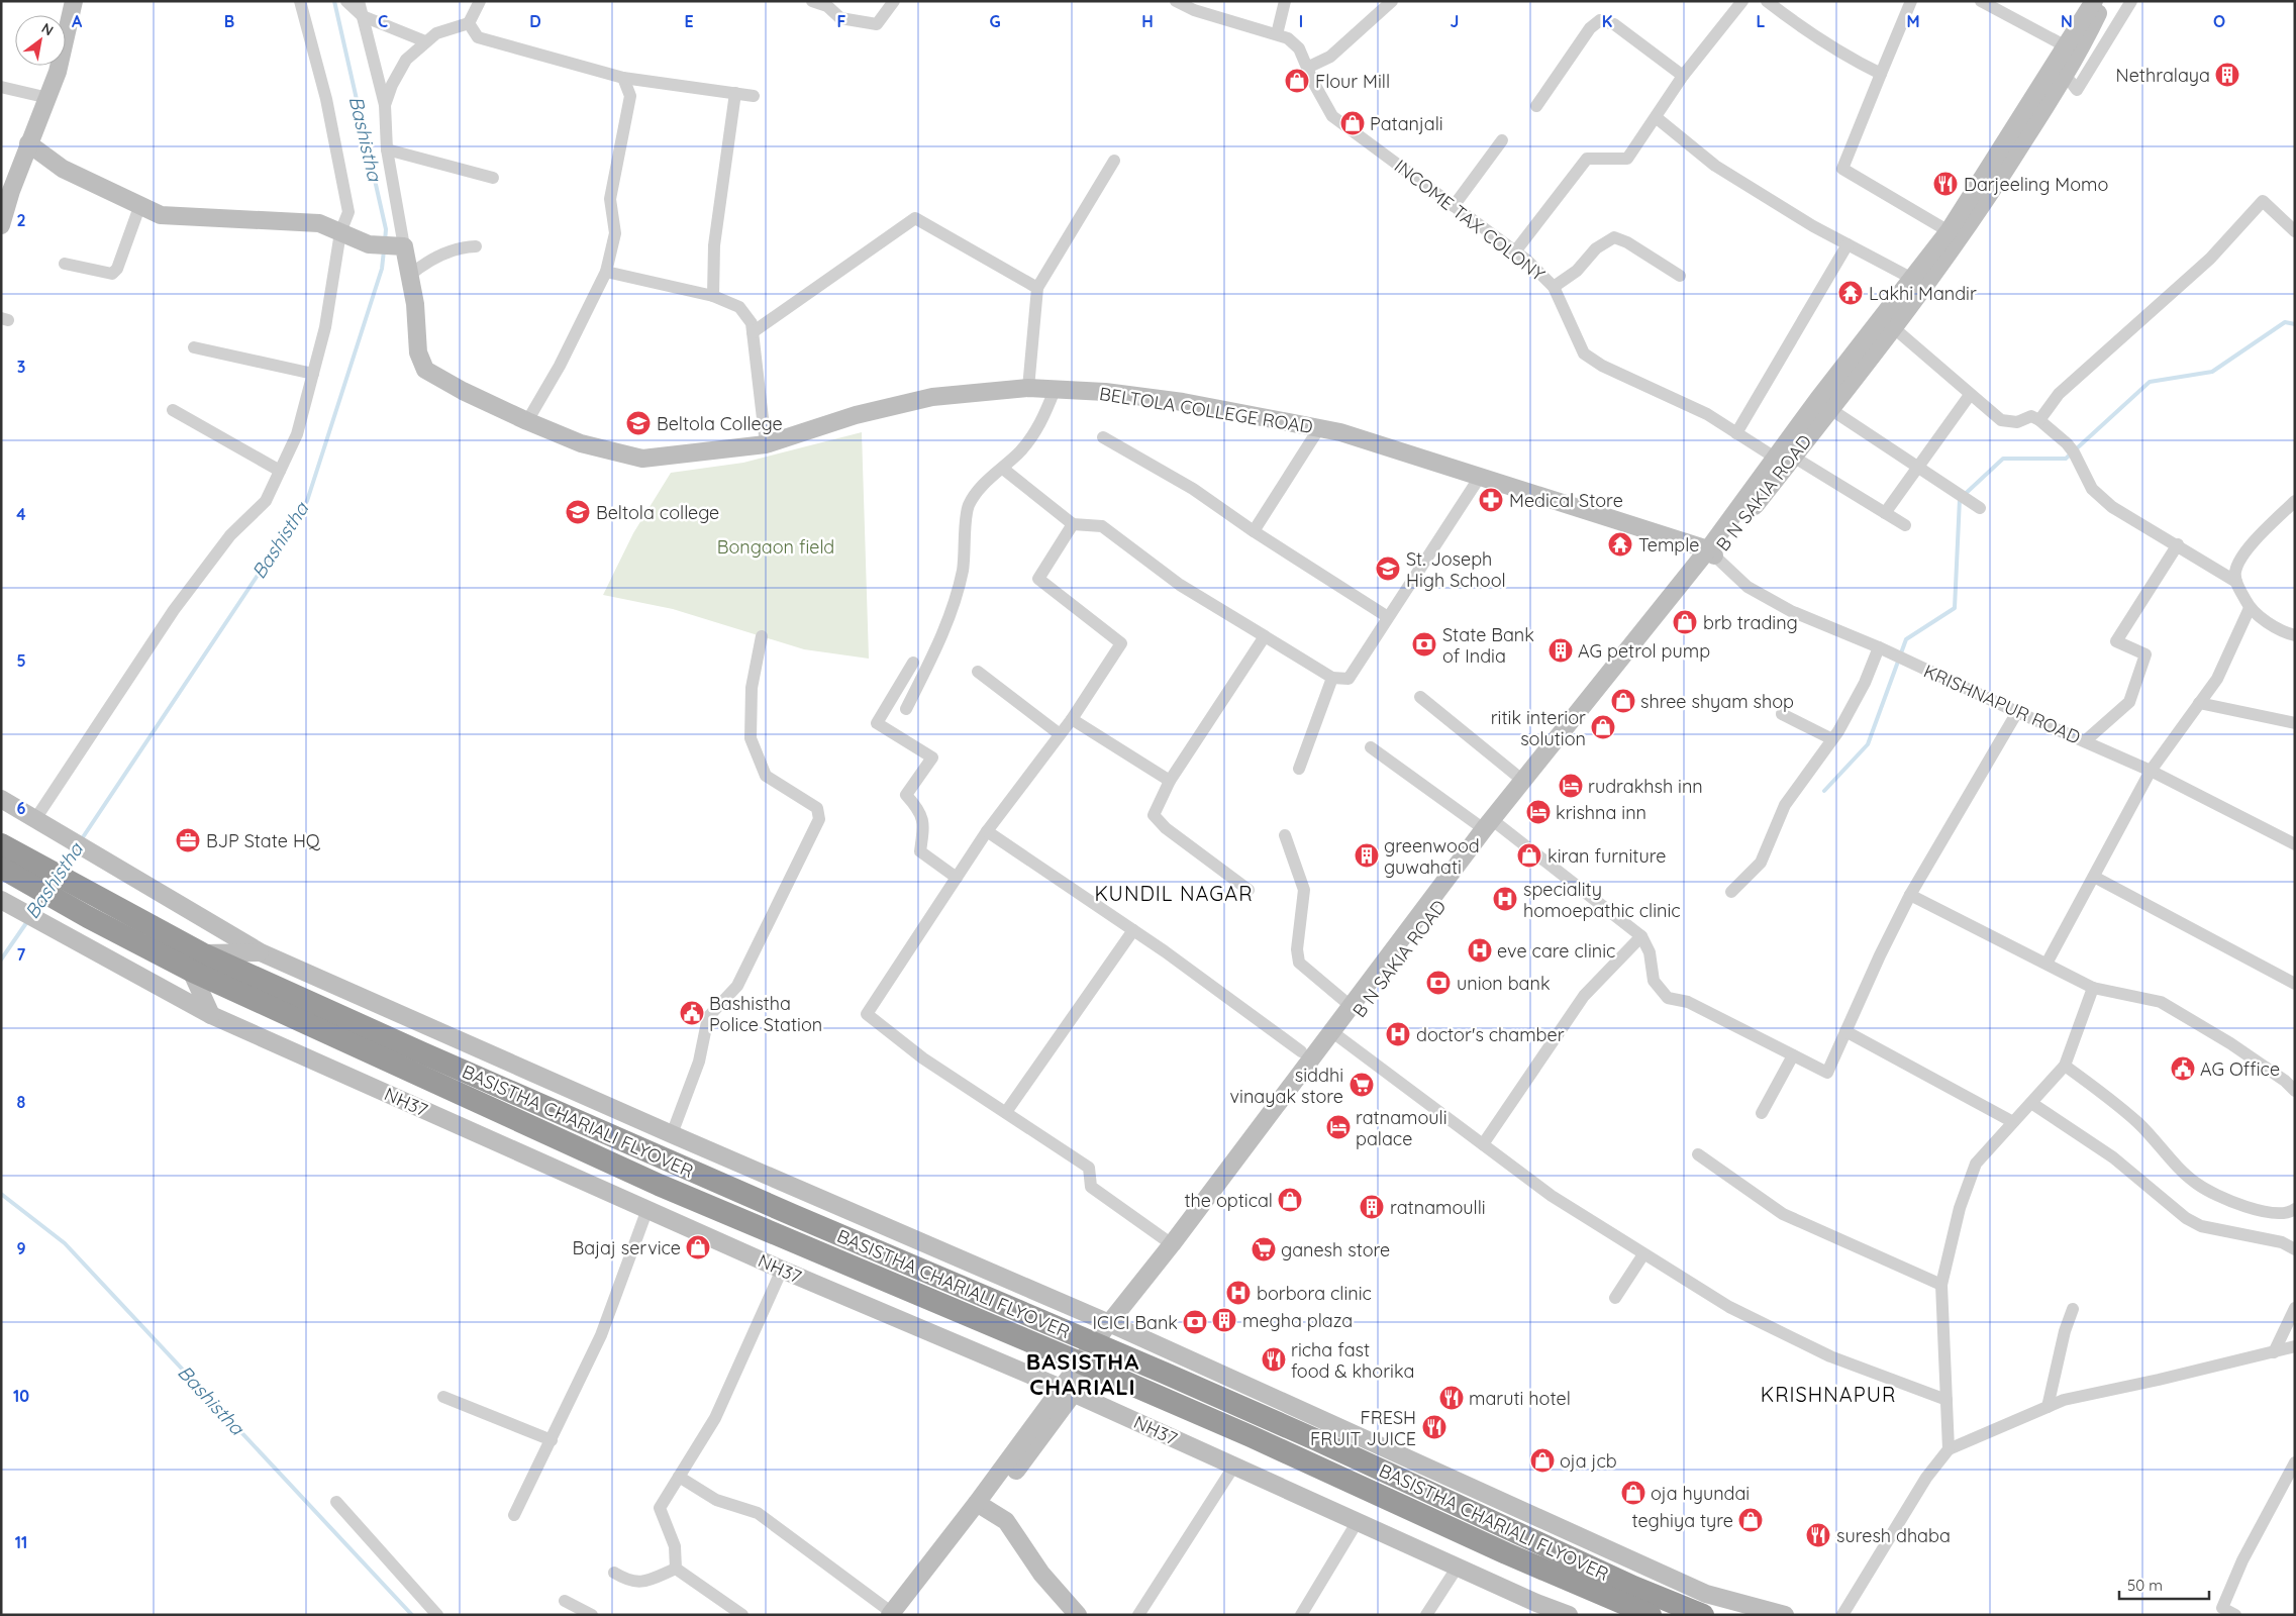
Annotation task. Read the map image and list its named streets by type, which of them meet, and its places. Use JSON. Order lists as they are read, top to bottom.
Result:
{
  "streets": {
    "highway": ["BASISTHA CHARIALI FLYOVER"],
    "street": [
      "INCOME TAX COLONY",
      "BELTOLA COLLEGE ROAD",
      "B N SAKIA ROAD",
      "KRISHNAPUR ROAD",
      "NH37"
    ]
  },
  "crossings": [
    ["INCOME TAX COLONY", "B N SAKIA ROAD"],
    ["BELTOLA COLLEGE ROAD", "B N SAKIA ROAD"],
    ["BELTOLA COLLEGE ROAD", "KRISHNAPUR ROAD"],
    ["B N SAKIA ROAD", "KRISHNAPUR ROAD"]
  ],
  "districts": ["KUNDIL NAGAR", "BASISTHA CHARIALI", "KRISHNAPUR"],
  "water": ["Bashistha"],
  "parks": ["Bongaon field"],
  "places": {
    "building": [
      "Nethralaya",
      "AG petrol pump",
      "greenwood guwahati",
      "ratnamoulli",
      "megha plaza"
    ],
    "shop": [
      "Flour Mill",
      "Patanjali",
      "brb trading",
      "shree shyam shop",
      "ritik interior solution",
      "kiran furniture",
      "the optical",
      "Bajaj service",
      "oja jcb",
      "oja hyundai",
      "teghiya tyre"
    ],
    "restaurant": [
      "Darjeeling Momo",
      "richa fast food & khorika",
      "maruti hotel",
      "FRESH FRUIT JUICE",
      "suresh dhaba"
    ],
    "temple": ["Lakhi Mandir", "Temple"],
    "school or university": ["Beltola College", "Beltola college", "St. Joseph High School"],
    "pharmacy": ["Medical Store"],
    "bank": ["State Bank of India", "union bank", "ICICI Bank"],
    "hotel": ["rudrakhsh inn", "krishna inn", "ratnamouli palace"],
    "office": ["BJP State HQ"],
    "hospital": [
      "speciality homoepathic clinic",
      "eve care clinic",
      "doctor's chamber",
      "borbora clinic"
    ],
    "public building": ["Bashistha Police Station", "AG Office"],
    "supermarket": ["siddhi vinayak store", "ganesh store"]
  },
  "scale_bar": "50 m",
  "north": "top right",
  "grid": {
    "columns": [
      "A",
      "B",
      "C",
      "D",
      "E",
      "F",
      "G",
      "H",
      "I",
      "J",
      "K",
      "L",
      "M",
      "N",
      "O"
    ],
    "rows": [
      "2",
      "3",
      "4",
      "5",
      "6",
      "7",
      "8",
      "9",
      "10",
      "11"
    ]
  }
}
